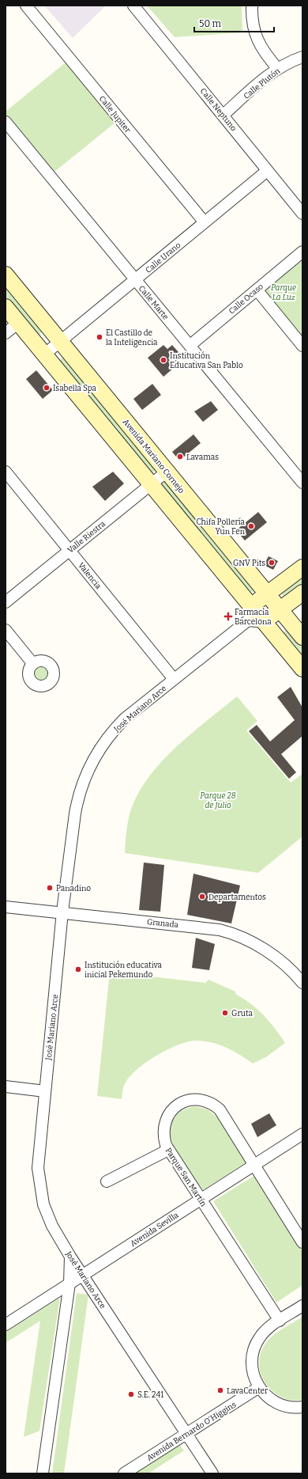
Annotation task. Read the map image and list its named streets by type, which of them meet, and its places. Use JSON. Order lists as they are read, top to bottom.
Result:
{
  "streets": {
    "main road": ["Avenida Mariano Cornejo"],
    "street": [
      "Calle Plutón",
      "Calle Neptuno",
      "Calle Jupiter",
      "Calle Urano",
      "Calle Ocaso",
      "Calle Marte",
      "Valle Riestra",
      "Valencia",
      "José Mariano Arce",
      "Granada",
      "Parque San Martín",
      "Avenida Sevilla",
      "Avenida Bernardo O'Higgins"
    ]
  },
  "crossings": [
    ["Calle Plutón", "Calle Neptuno"],
    ["Calle Neptuno", "Calle Urano"],
    ["Calle Jupiter", "Calle Urano"],
    ["Calle Urano", "Calle Marte"],
    ["Calle Urano", "Avenida Mariano Cornejo"],
    ["Calle Ocaso", "Calle Marte"],
    ["Avenida Mariano Cornejo", "Valle Riestra"],
    ["Valle Riestra", "Valencia"],
    ["Valencia", "José Mariano Arce"],
    ["José Mariano Arce", "Granada"],
    ["José Mariano Arce", "Avenida Sevilla"],
    ["José Mariano Arce", "Avenida Bernardo O'Higgins"],
    ["Parque San Martín", "Avenida Sevilla"]
  ],
  "parks": ["Parque La Luz", "Parque 28 de Julio"],
  "places": {
    "other": [
      "El Castillo de la Inteligencia",
      "Institución Educativa San Pablo",
      "Isabella Spa",
      "Lavamas",
      "Chifa Pollería Yun Fen",
      "GNV Pits",
      "Panadino",
      "Departamentos",
      "Institución educativa inicial Pekemundo",
      "Gruta",
      "LavaCenter",
      "S.E. 241"
    ],
    "health": ["Farmacia Barcelona"]
  },
  "scale_bar": "50 m"
}
